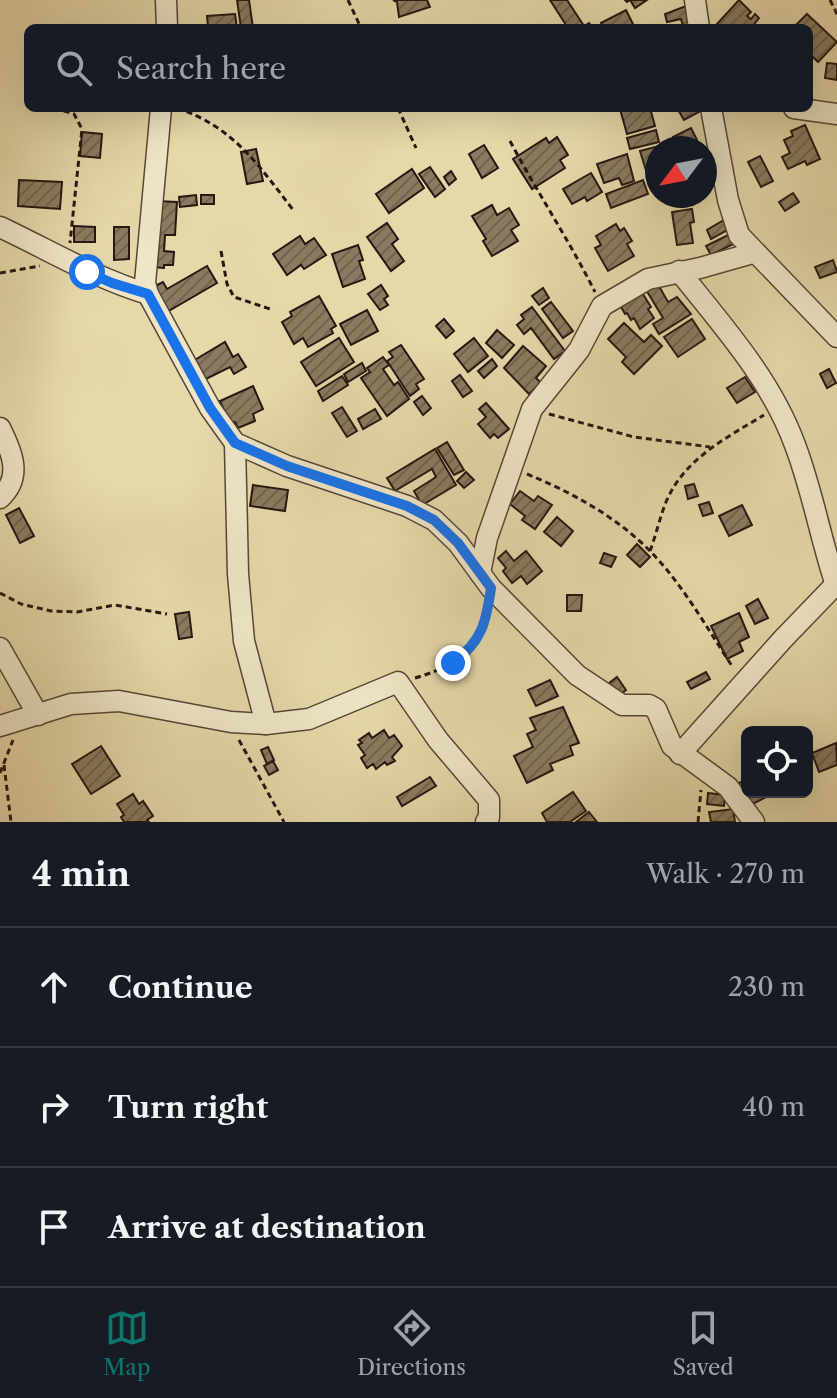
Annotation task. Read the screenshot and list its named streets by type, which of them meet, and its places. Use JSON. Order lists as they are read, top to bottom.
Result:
{
  "north": "bottom left",
  "page": {
    "search": "Search here",
    "heading": ["4 min", "Walk · 270 m"],
    "list": [
      ["Continue", "230 m"],
      ["Turn right", "40 m"],
      "Arrive at destination"
    ],
    "nav": ["Map", "Directions", "Saved"]
  }
}
